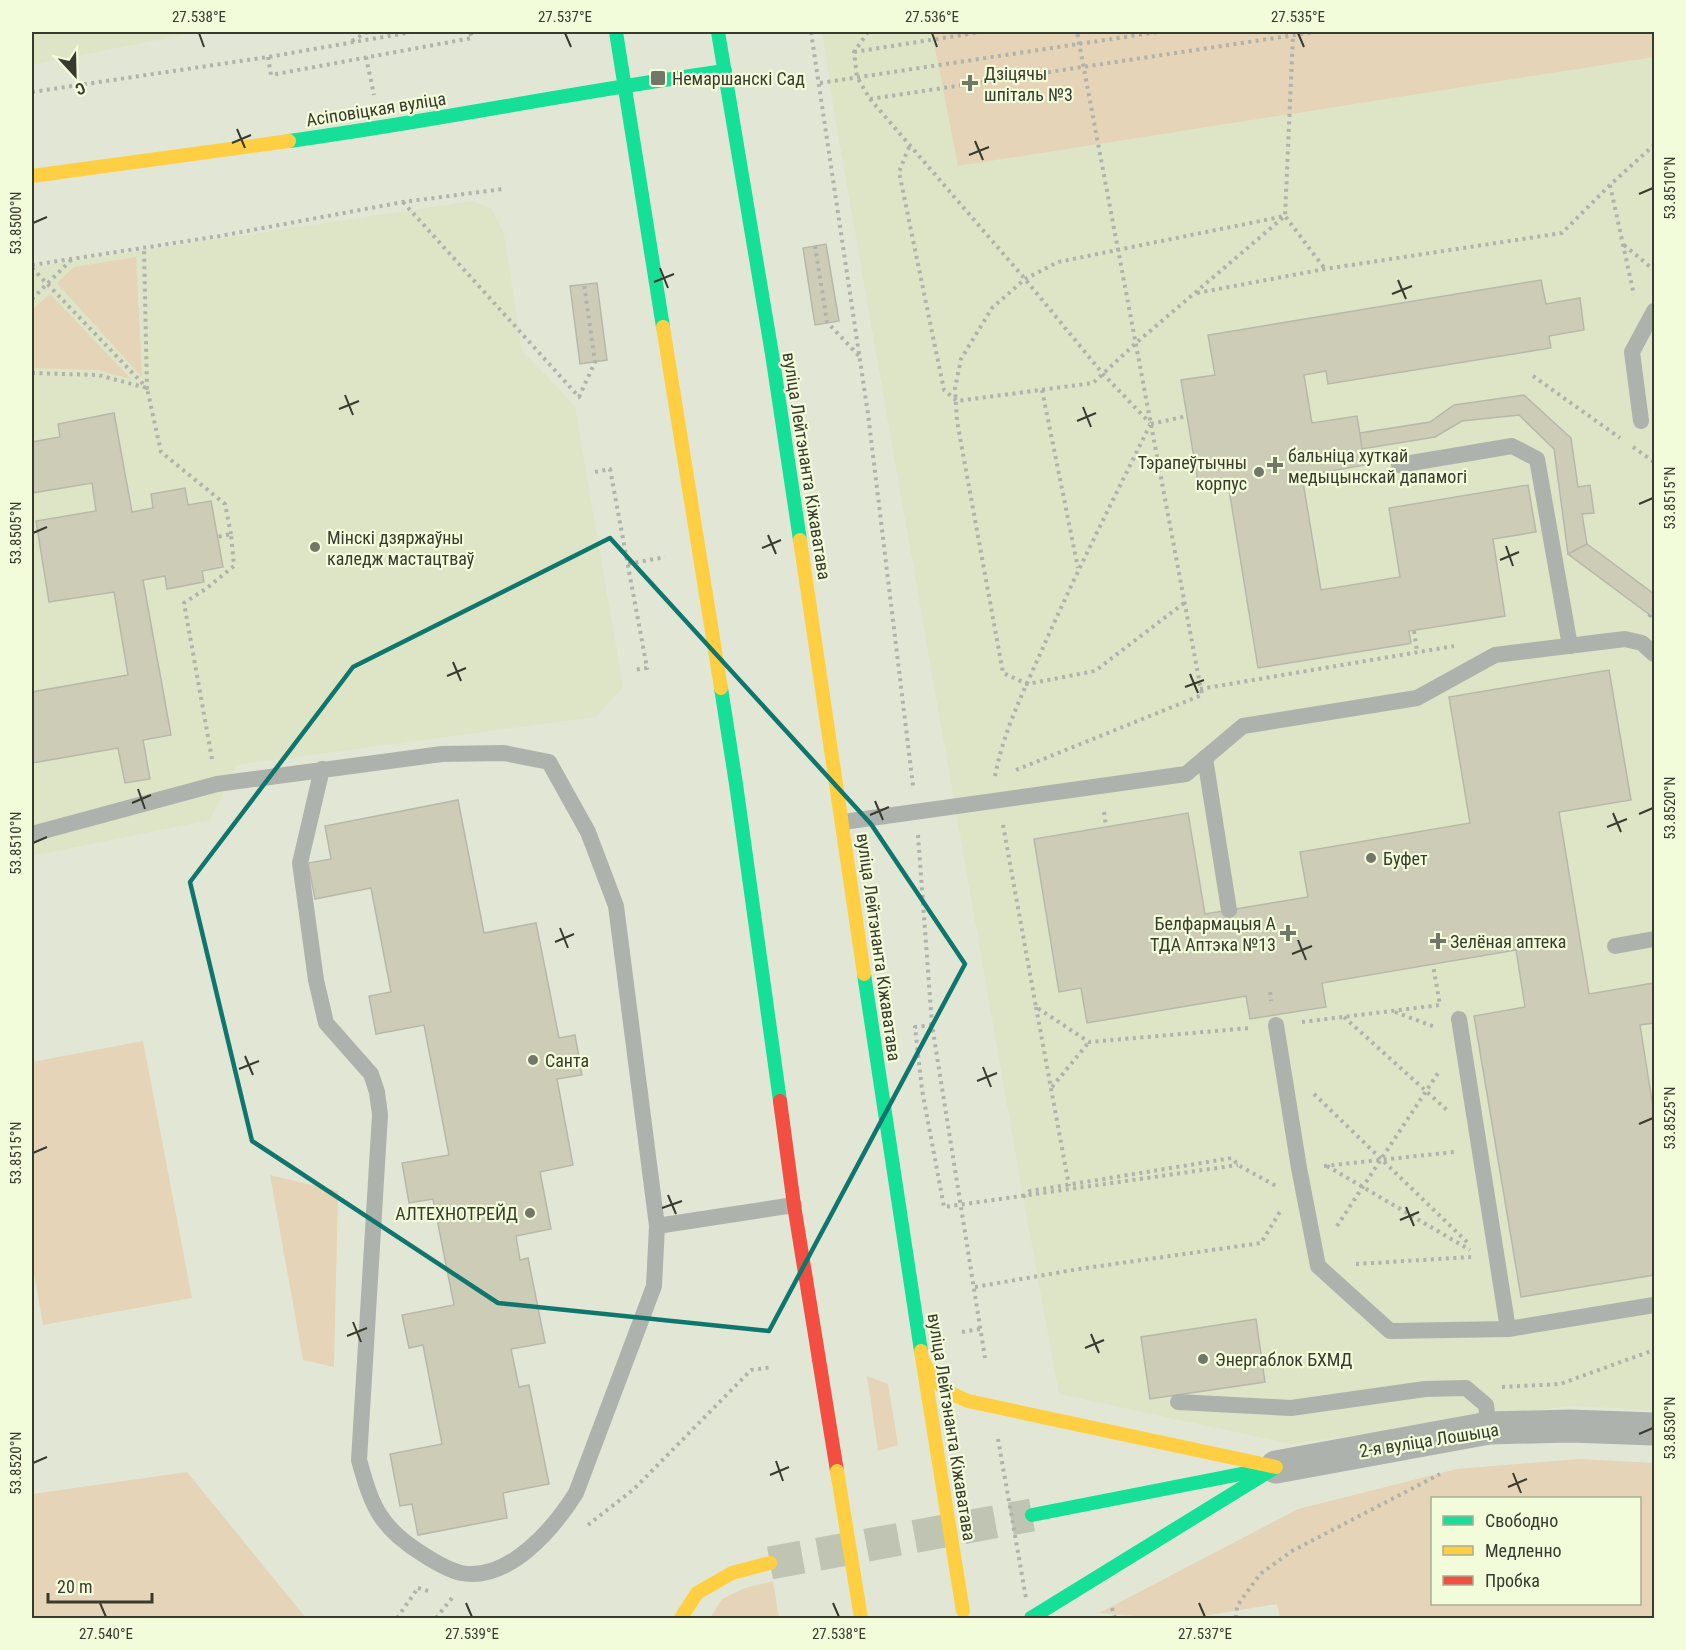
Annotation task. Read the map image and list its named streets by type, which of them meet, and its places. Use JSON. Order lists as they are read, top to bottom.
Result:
{
  "streets": {
    "main road": ["Асіповіцкая вуліца", "вуліца Лейтэнанта Кіжаватава"],
    "street": ["2-я вуліца Лошыца"]
  },
  "crossings": [
    ["Асіповіцкая вуліца", "вуліца Лейтэнанта Кіжаватава"]
  ],
  "places": {
    "transit": ["Немаршанскі Сад"],
    "health": [
      "Дзіцячы шпіталь №3",
      "бальніца хуткай медыцынскай дапамогі",
      "Белфармацыя А ТДА Аптэка №13",
      "Зелёная аптека"
    ],
    "other": [
      "Тэрапеўтычны корпус",
      "Мінскі дзяржаўны каледж мастацтваў",
      "Буфет",
      "Санта",
      "АЛТЕХНОТРЕЙД",
      "Энергаблок БХМД"
    ]
  },
  "legend": ["Свободно", "Медленно", "Пробка"],
  "scale_bar": "20 m",
  "north": "bottom",
  "coordinates": [
    "27.538°E",
    "27.537°E",
    "27.536°E",
    "27.535°E",
    "53.8510°N",
    "53.8500°N",
    "53.8515°N",
    "53.8505°N",
    "53.8520°N",
    "53.8525°N",
    "53.8530°N",
    "27.540°E",
    "27.539°E"
  ]
}
